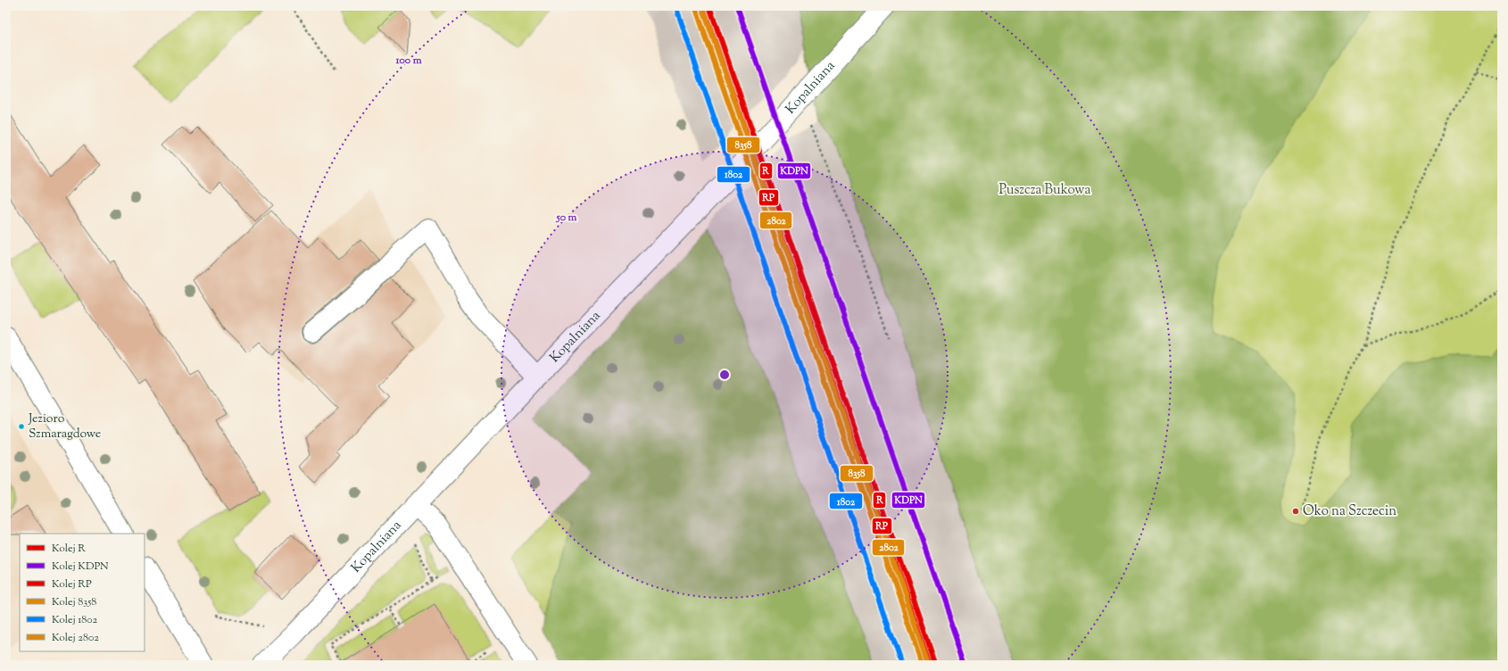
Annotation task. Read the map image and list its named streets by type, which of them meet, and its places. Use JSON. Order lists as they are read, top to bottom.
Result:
{
  "streets": {
    "street": ["Kopalniana"]
  },
  "parks": ["Puszcza Bukowa"],
  "places": ["Jezioro Szmaragdowe", "Oko na Szczecin"],
  "lines": [
    "rail line R",
    "rail line KDPN",
    "rail line 8358",
    "rail line 2802",
    "rail line RP",
    "rail line 1802"
  ],
  "legend": [
    "Kolej R",
    "Kolej KDPN",
    "Kolej RP",
    "Kolej 8358",
    "Kolej 1802",
    "Kolej 2802"
  ],
  "rings": ["100 m", "50 m"]
}
